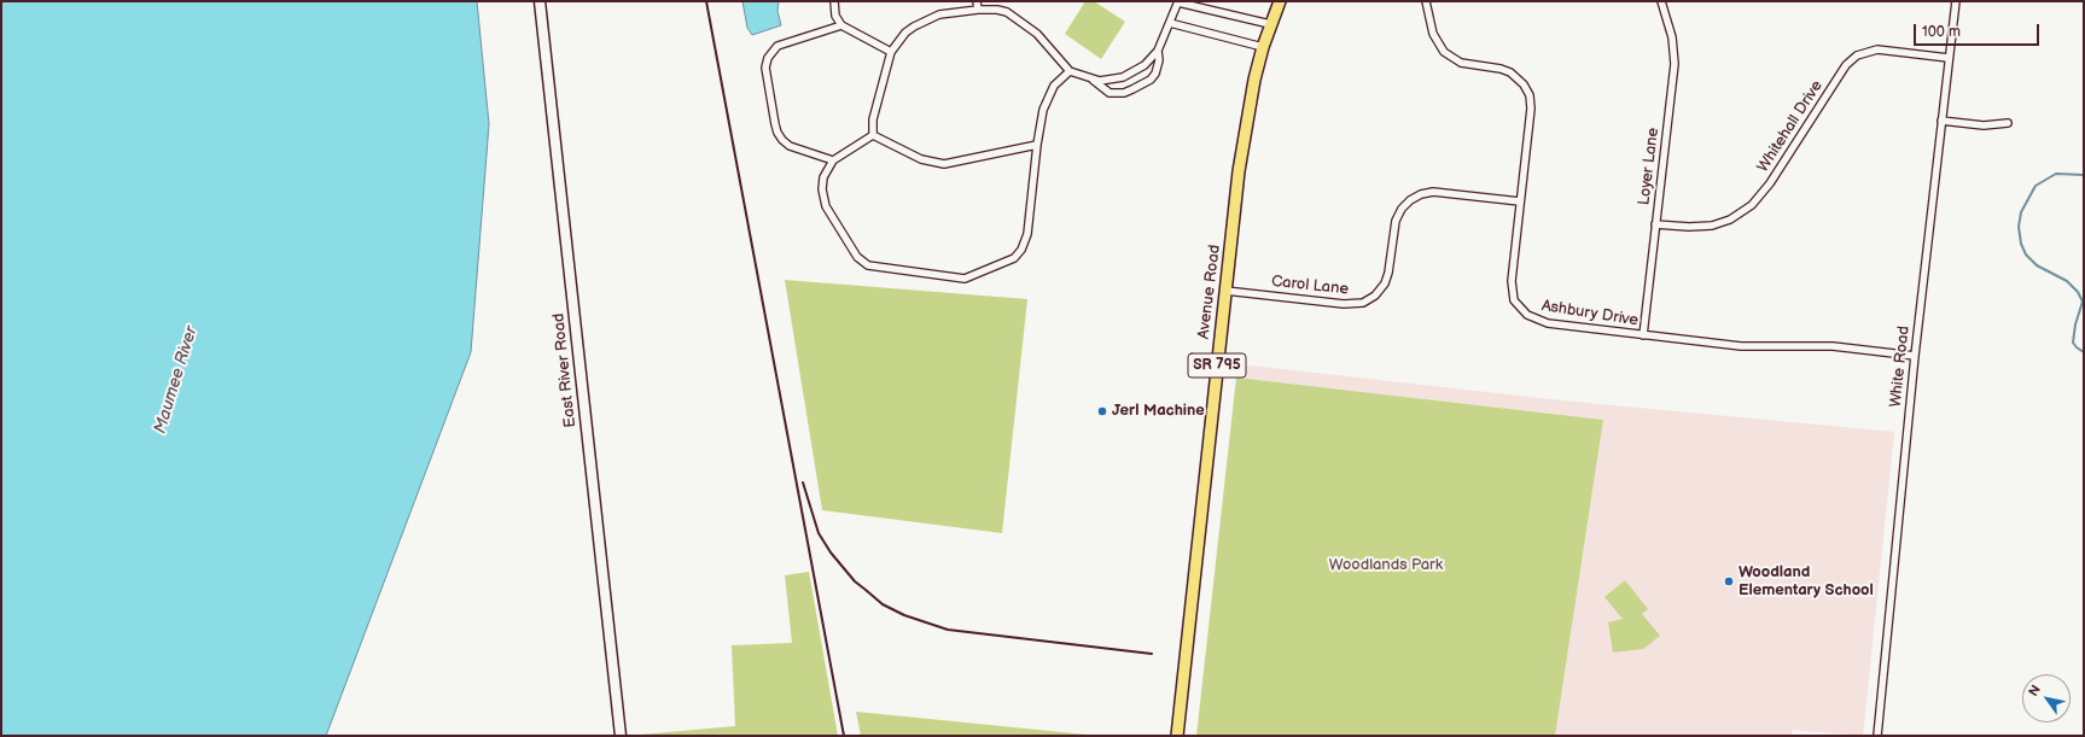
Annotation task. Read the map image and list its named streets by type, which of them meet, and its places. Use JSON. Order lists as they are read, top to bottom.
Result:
{
  "streets": {
    "main road": ["Avenue Road", "SR 795", "East River Road"],
    "street": [
      "Whitehall Drive",
      "Loyer Lane",
      "Carol Lane",
      "Ashbury Drive",
      "White Road"
    ]
  },
  "crossings": [
    ["Whitehall Drive", "Loyer Lane"],
    ["Whitehall Drive", "White Road"],
    ["Loyer Lane", "Ashbury Drive"],
    ["Carol Lane", "Avenue Road"],
    ["Carol Lane", "Ashbury Drive"],
    ["Ashbury Drive", "White Road"]
  ],
  "water": ["Maumee River"],
  "parks": ["Woodlands Park"],
  "places": ["Jerl Machine", "Woodland Elementary School"],
  "scale_bar": "100 m",
  "north": "top left"
}
